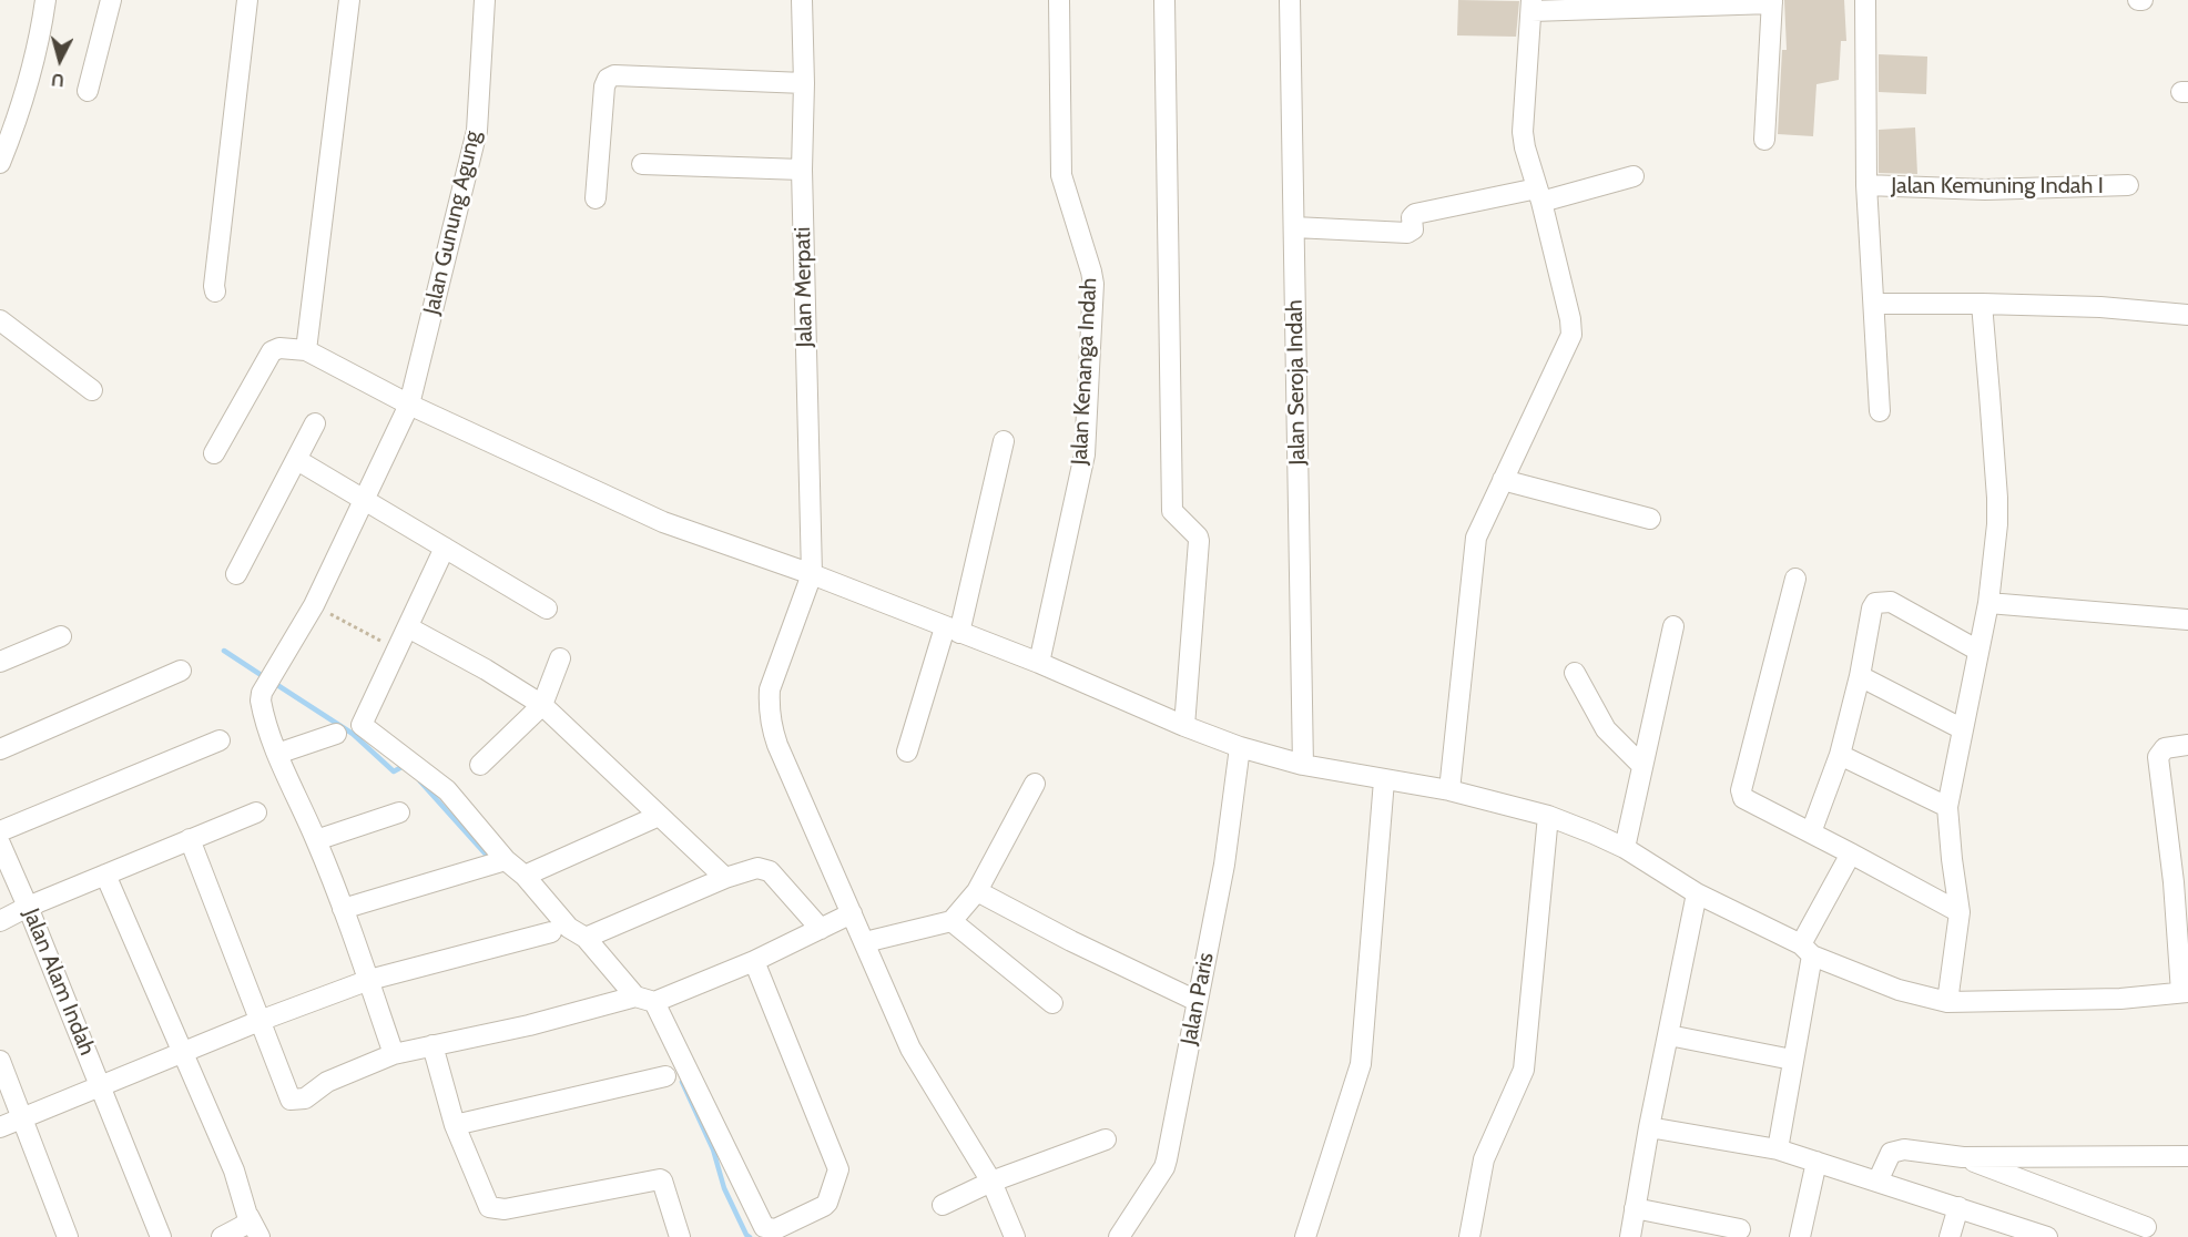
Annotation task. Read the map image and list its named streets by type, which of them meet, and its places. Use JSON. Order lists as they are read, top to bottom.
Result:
{
  "streets": {
    "street": [
      "Jalan Kemuning Indah I",
      "Jalan Gunung Agung",
      "Jalan Merpati",
      "Jalan Kenanga Indah",
      "Jalan Seroja Indah",
      "Jalan Alam Indah",
      "Jalan Paris"
    ]
  },
  "north": "bottom"
}
